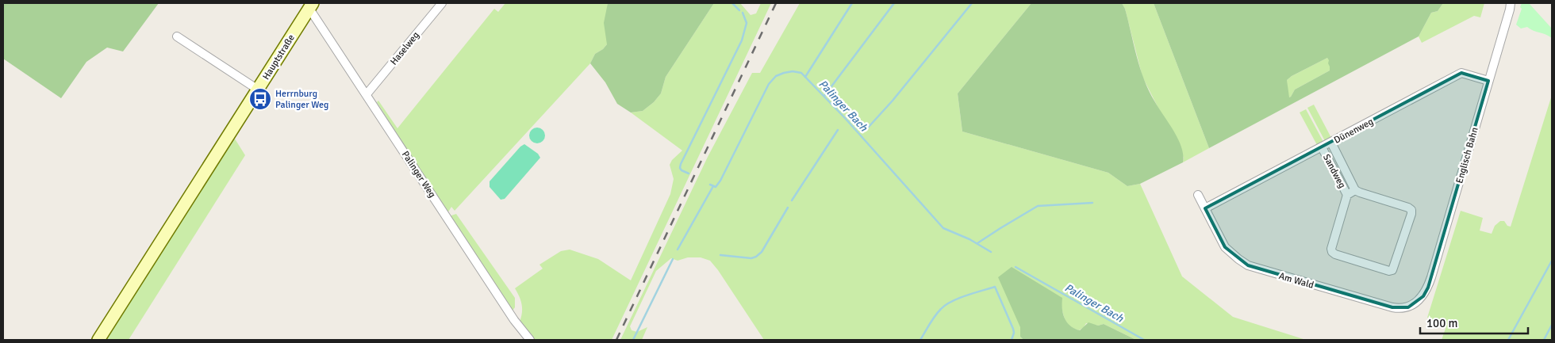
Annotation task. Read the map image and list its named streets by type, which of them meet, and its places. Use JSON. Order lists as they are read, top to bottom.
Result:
{
  "streets": {
    "main road": ["Hauptstraße"],
    "street": [
      "Haselweg",
      "Dünenweg",
      "Englisch Bahn",
      "Sandweg",
      "Palinger Weg",
      "Am Wald"
    ]
  },
  "crossings": [
    ["Haselweg", "Palinger Weg"],
    ["Hauptstraße", "Palinger Weg"],
    ["Dünenweg", "Englisch Bahn"],
    ["Dünenweg", "Sandweg"],
    ["Dünenweg", "Am Wald"],
    ["Englisch Bahn", "Am Wald"]
  ],
  "water": ["Palinger Bach"],
  "places": {
    "bus stop": ["Herrnburg Palinger Weg"]
  },
  "scale_bar": "100 m"
}
